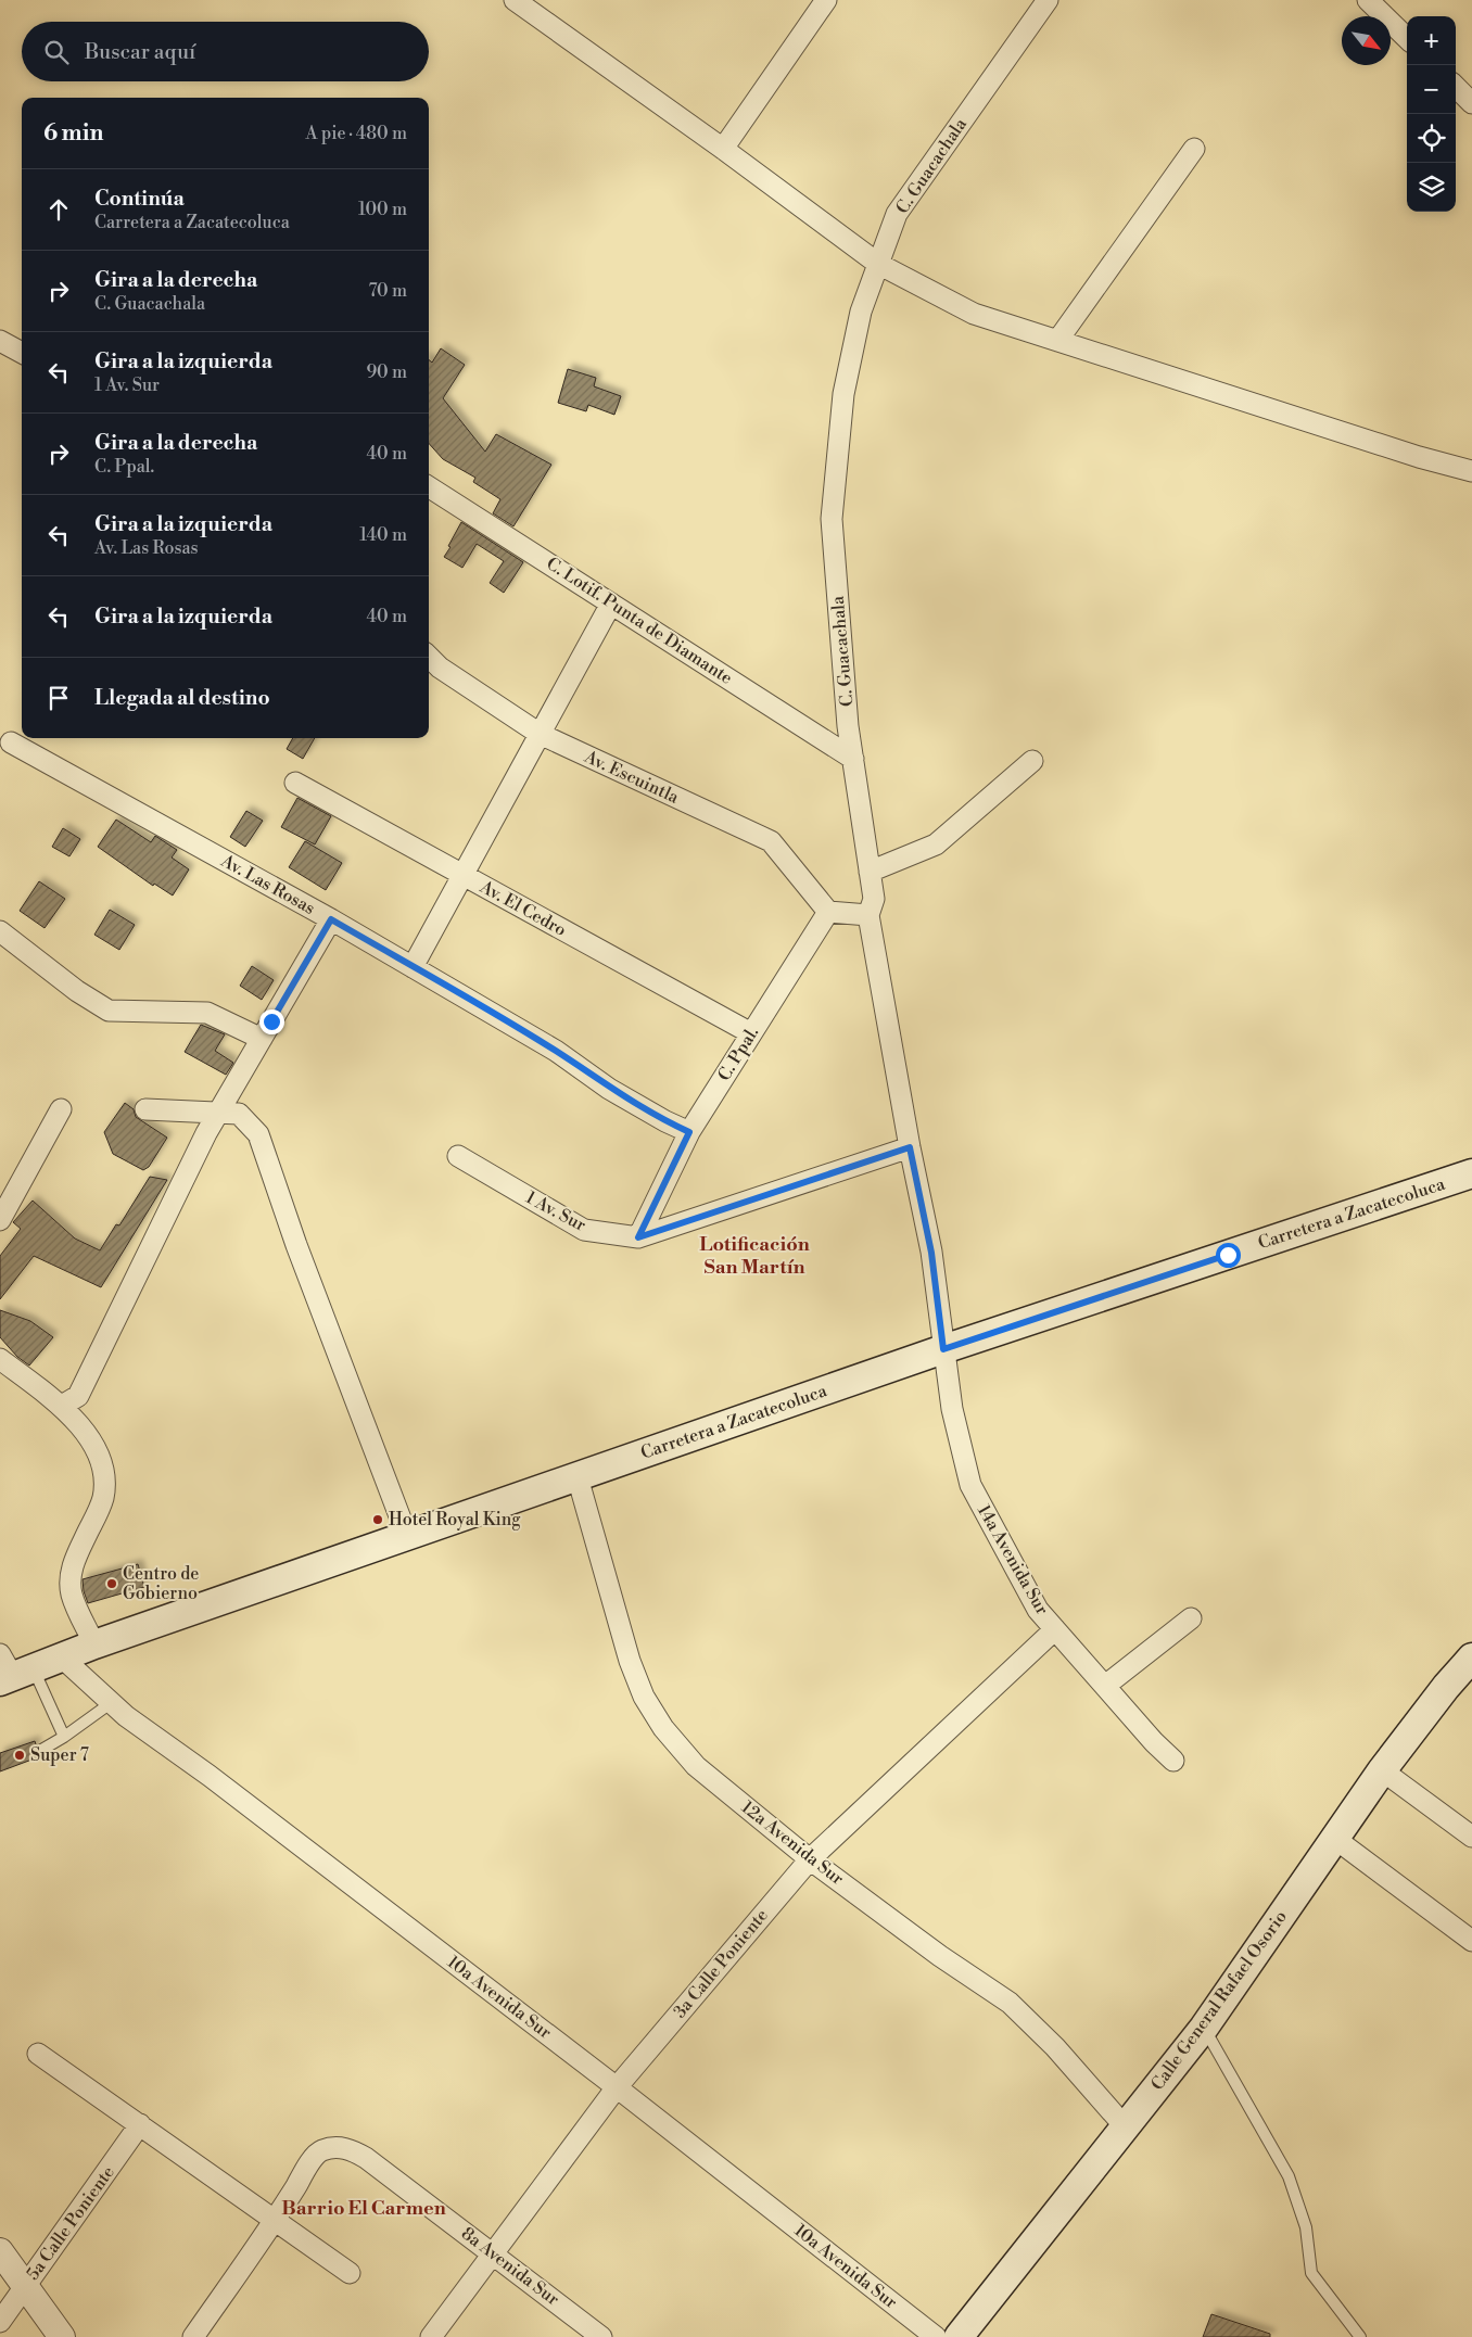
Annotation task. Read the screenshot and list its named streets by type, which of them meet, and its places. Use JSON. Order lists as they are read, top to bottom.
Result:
{
  "streets": {
    "main road": ["Carretera a Zacatecoluca", "Calle General Rafael Osorio"],
    "street": [
      "C. Guacachala",
      "C. Lotif. Punta de Diamante",
      "Av. Escuintla",
      "Av. Las Rosas",
      "Av. El Cedro",
      "C. Ppal.",
      "1 Av. Sur",
      "14a Avenida Sur",
      "12a Avenida Sur",
      "3a Calle Poniente",
      "10a Avenida Sur",
      "5a Calle Poniente",
      "8a Avenida Sur"
    ]
  },
  "crossings": [
    ["C. Guacachala", "C. Lotif. Punta de Diamante"],
    ["C. Guacachala", "1 Av. Sur"],
    ["C. Guacachala", "Carretera a Zacatecoluca"],
    ["C. Guacachala", "14a Avenida Sur"],
    ["Av. Escuintla", "C. Ppal."],
    ["Av. Las Rosas", "C. Ppal."],
    ["Av. El Cedro", "C. Ppal."],
    ["C. Ppal.", "1 Av. Sur"],
    ["Carretera a Zacatecoluca", "14a Avenida Sur"],
    ["Carretera a Zacatecoluca", "12a Avenida Sur"],
    ["Carretera a Zacatecoluca", "10a Avenida Sur"],
    ["14a Avenida Sur", "3a Calle Poniente"],
    ["12a Avenida Sur", "3a Calle Poniente"],
    ["12a Avenida Sur", "Calle General Rafael Osorio"],
    ["3a Calle Poniente", "10a Avenida Sur"],
    ["3a Calle Poniente", "8a Avenida Sur"]
  ],
  "districts": ["Lotificación San Martín", "Barrio El Carmen"],
  "places": ["Hotel Royal King", "Centro de Gobierno", "Super 7"],
  "north": "bottom right",
  "page": {
    "map_buttons": ["+", "−"],
    "search": "Buscar aquí",
    "heading": ["6 min", "A pie · 480 m"],
    "list": [
      ["Continúa", "Carretera a Zacatecoluca", "100 m"],
      ["Gira a la derecha", "C. Guacachala", "70 m"],
      ["Gira a la izquierda", "1 Av. Sur", "90 m"],
      ["Gira a la derecha", "C. Ppal.", "40 m"],
      ["Gira a la izquierda", "Av. Las Rosas", "140 m"],
      ["Gira a la izquierda", "40 m"],
      "Llegada al destino"
    ]
  }
}
